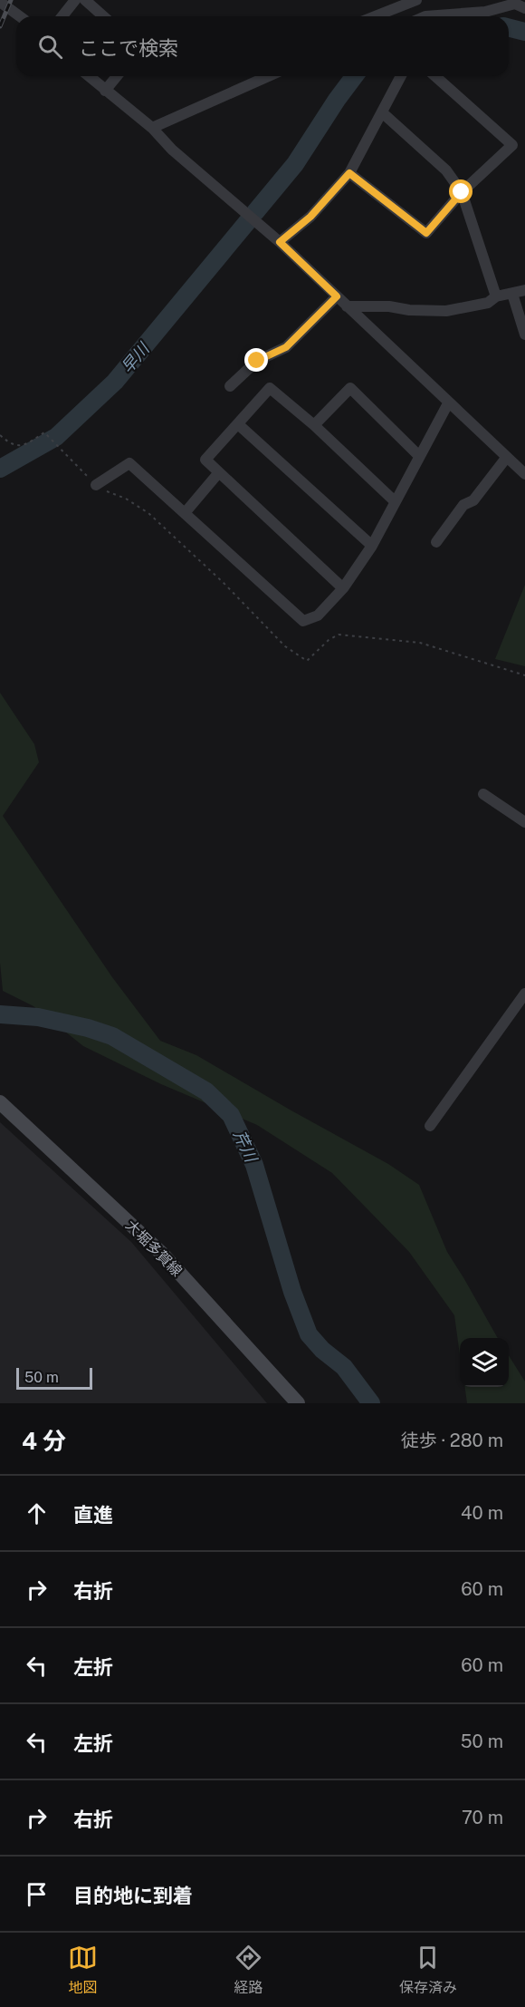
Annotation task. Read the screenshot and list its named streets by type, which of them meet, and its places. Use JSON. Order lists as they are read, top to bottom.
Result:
{
  "streets": {
    "main road": ["大堀多賀線"]
  },
  "water": ["早川", "芹川"],
  "scale_bar": "50 m",
  "page": {
    "search": "ここで検索",
    "scale": "50 m",
    "heading": ["4 分", "徒歩 · 280 m"],
    "list": [
      ["直進", "40 m"],
      ["右折", "60 m"],
      ["左折", "60 m"],
      ["左折", "50 m"],
      ["右折", "70 m"],
      "目的地に到着"
    ],
    "nav": ["地図", "経路", "保存済み"]
  }
}
